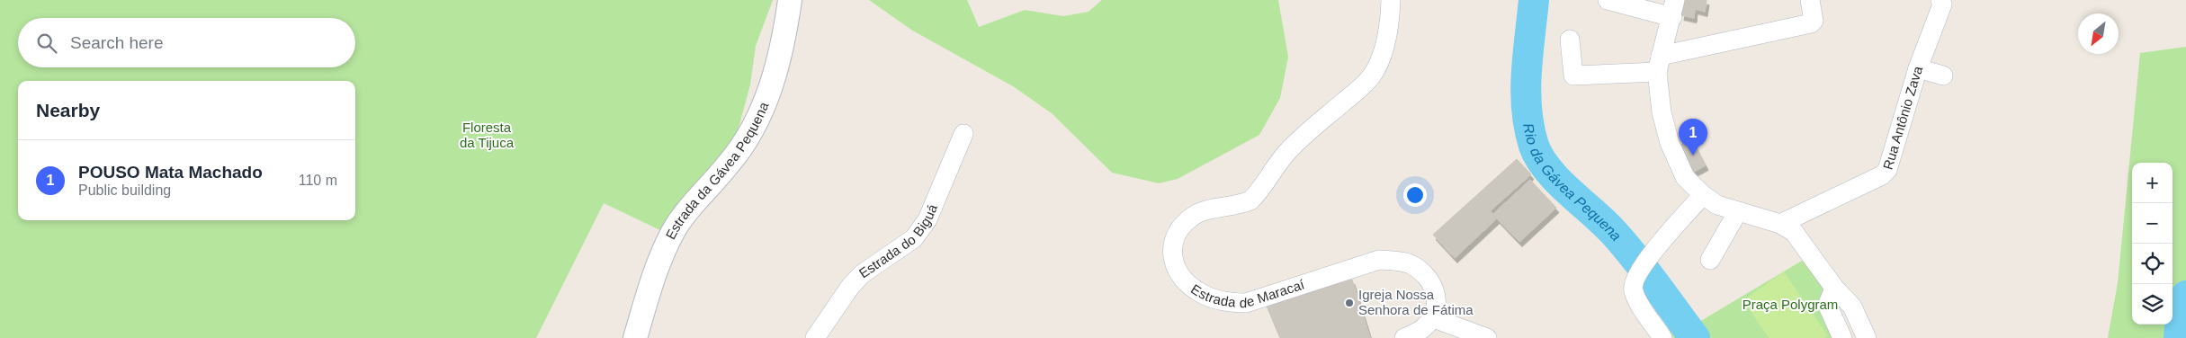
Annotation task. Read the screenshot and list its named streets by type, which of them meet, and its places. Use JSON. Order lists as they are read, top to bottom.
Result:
{
  "streets": {
    "street": [
      "Rua Antônio Zava",
      "Estrada da Gávea Pequena",
      "Estrada do Biguá",
      "Estrada de Maracaí"
    ]
  },
  "water": ["Rio da Gávea Pequena"],
  "parks": ["Floresta da Tijuca", "Praça Polygram"],
  "places": ["Igreja Nossa Senhora de Fátima"],
  "north": "bottom left",
  "page": {
    "search": "Search here",
    "heading": "Nearby",
    "pins": "1",
    "list": [
      {
        "mark": "1",
        "name": "POUSO Mata Machado",
        "note": "Public building",
        "value": "110 m"
      }
    ],
    "map_buttons": ["+", "−"]
  }
}
